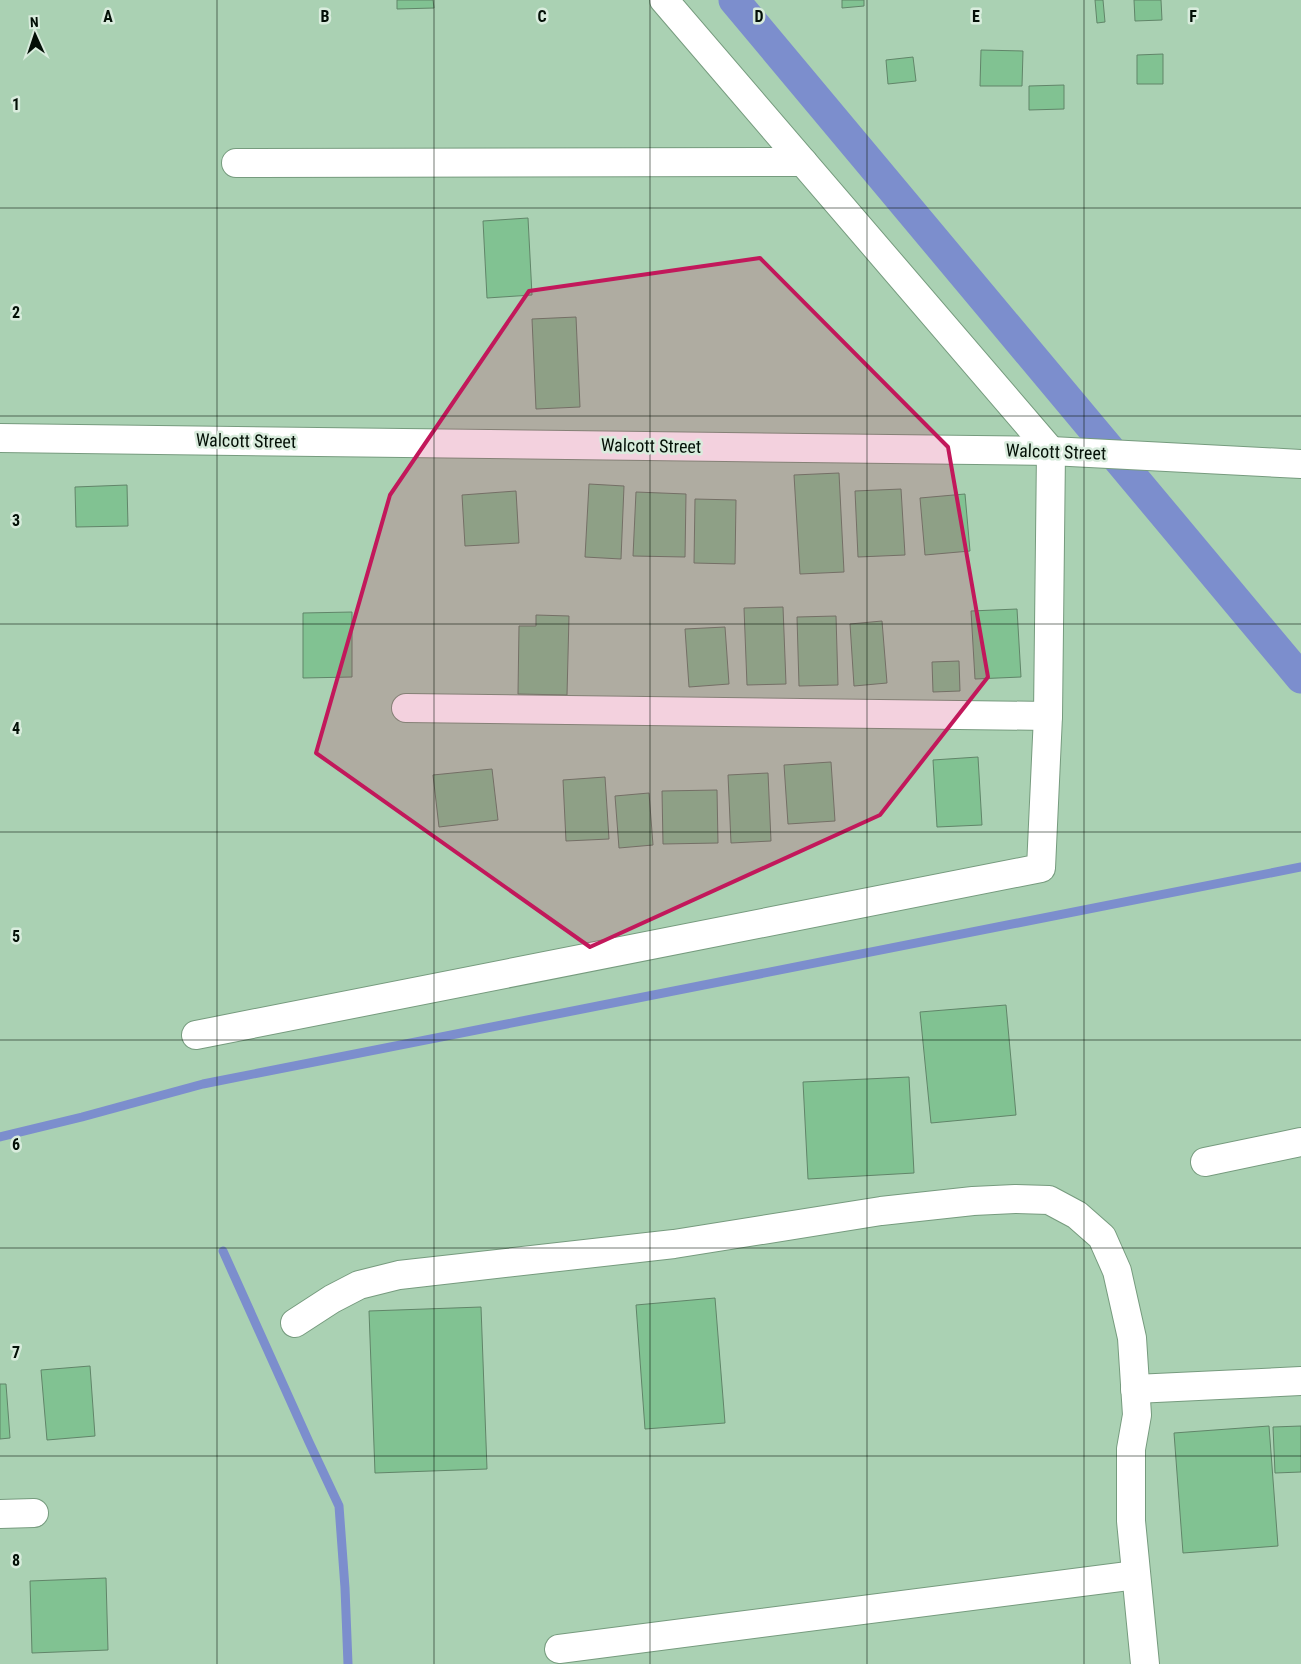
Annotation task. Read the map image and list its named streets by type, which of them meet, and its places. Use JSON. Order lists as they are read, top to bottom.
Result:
{
  "streets": {
    "street": ["Walcott Street"]
  },
  "north": "top",
  "grid": {
    "columns": [
      "A",
      "B",
      "C",
      "D",
      "E",
      "F"
    ],
    "rows": [
      "1",
      "2",
      "3",
      "4",
      "5",
      "6",
      "7",
      "8"
    ]
  }
}
